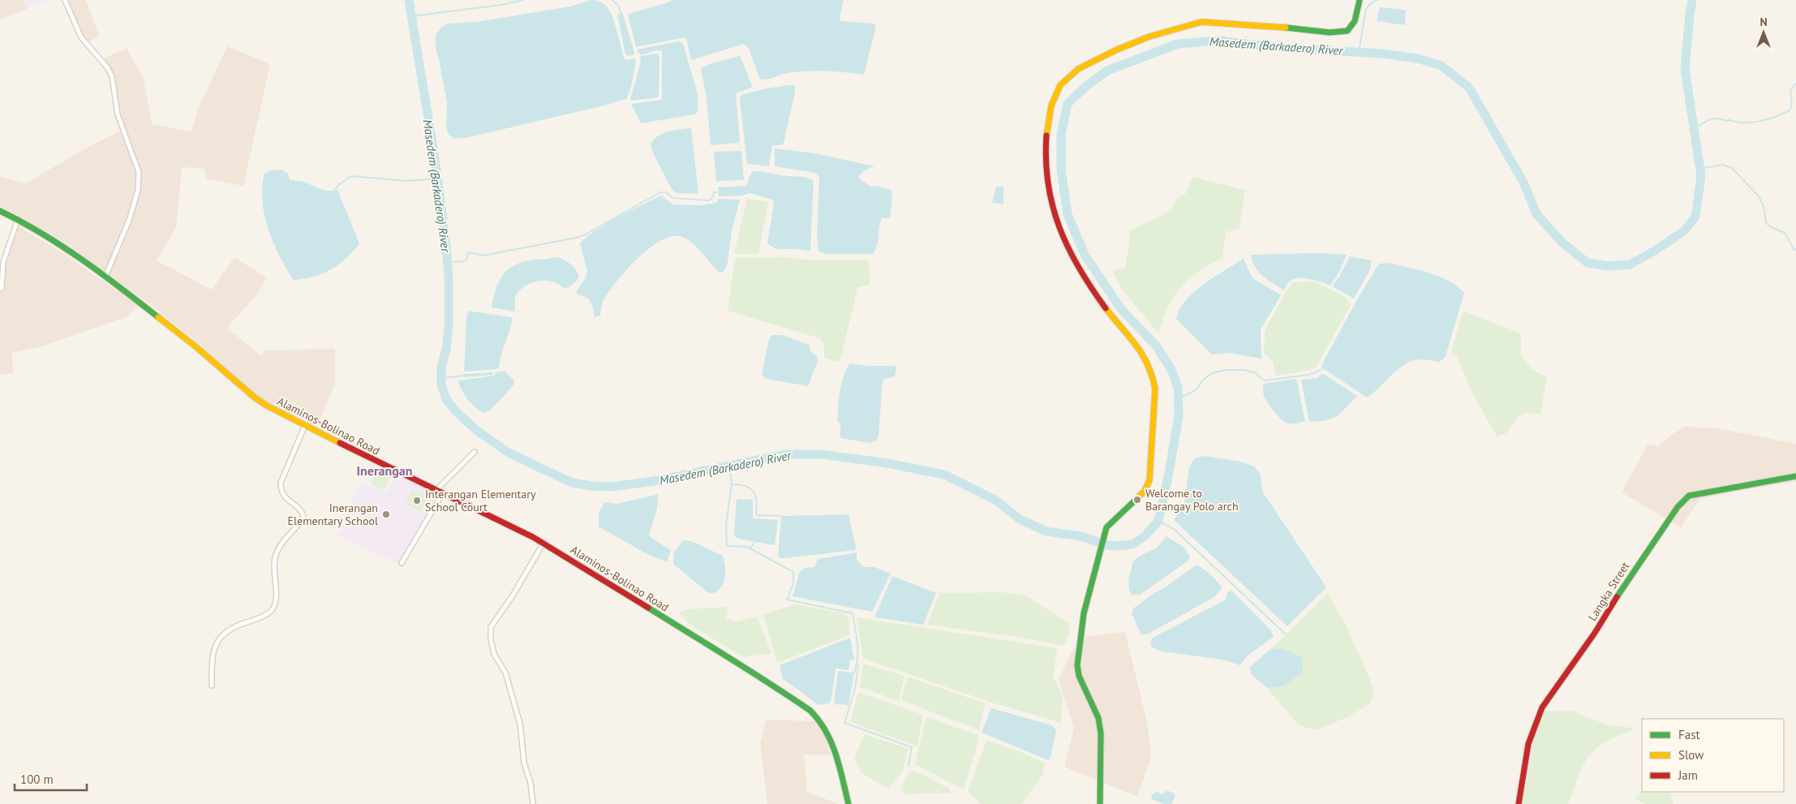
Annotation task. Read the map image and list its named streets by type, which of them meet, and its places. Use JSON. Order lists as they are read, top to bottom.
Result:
{
  "streets": {
    "street": ["Alaminos-Bolinao Road", "Langka Street"]
  },
  "districts": ["Inerangan"],
  "water": ["Masedem (Barkadero) River"],
  "places": ["Welcome to Barangay Polo arch", "Interangan Elementary School Court", "Inerangan Elementary School"],
  "legend": ["Fast", "Slow", "Jam"],
  "scale_bar": "100 m",
  "north": "top"
}
